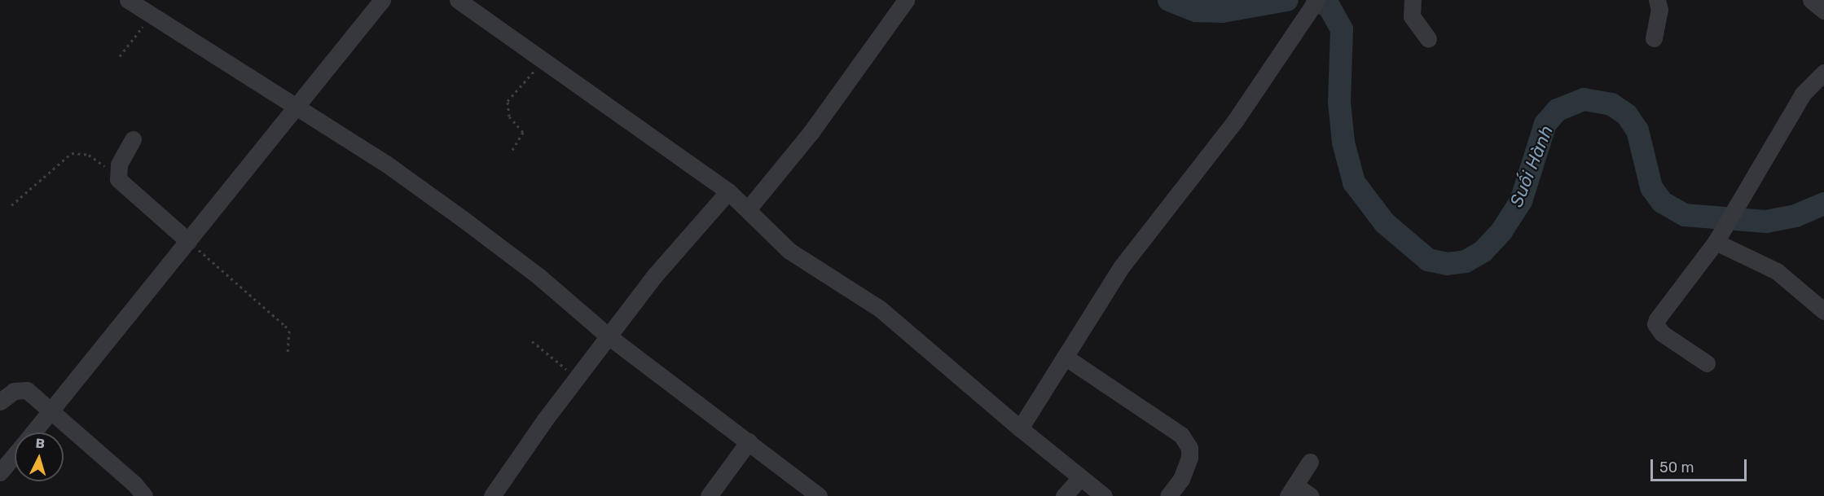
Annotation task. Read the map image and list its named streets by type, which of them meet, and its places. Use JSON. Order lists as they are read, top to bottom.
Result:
{
  "water": ["Suối Hành"],
  "scale_bar": "50 m",
  "north": "top"
}
